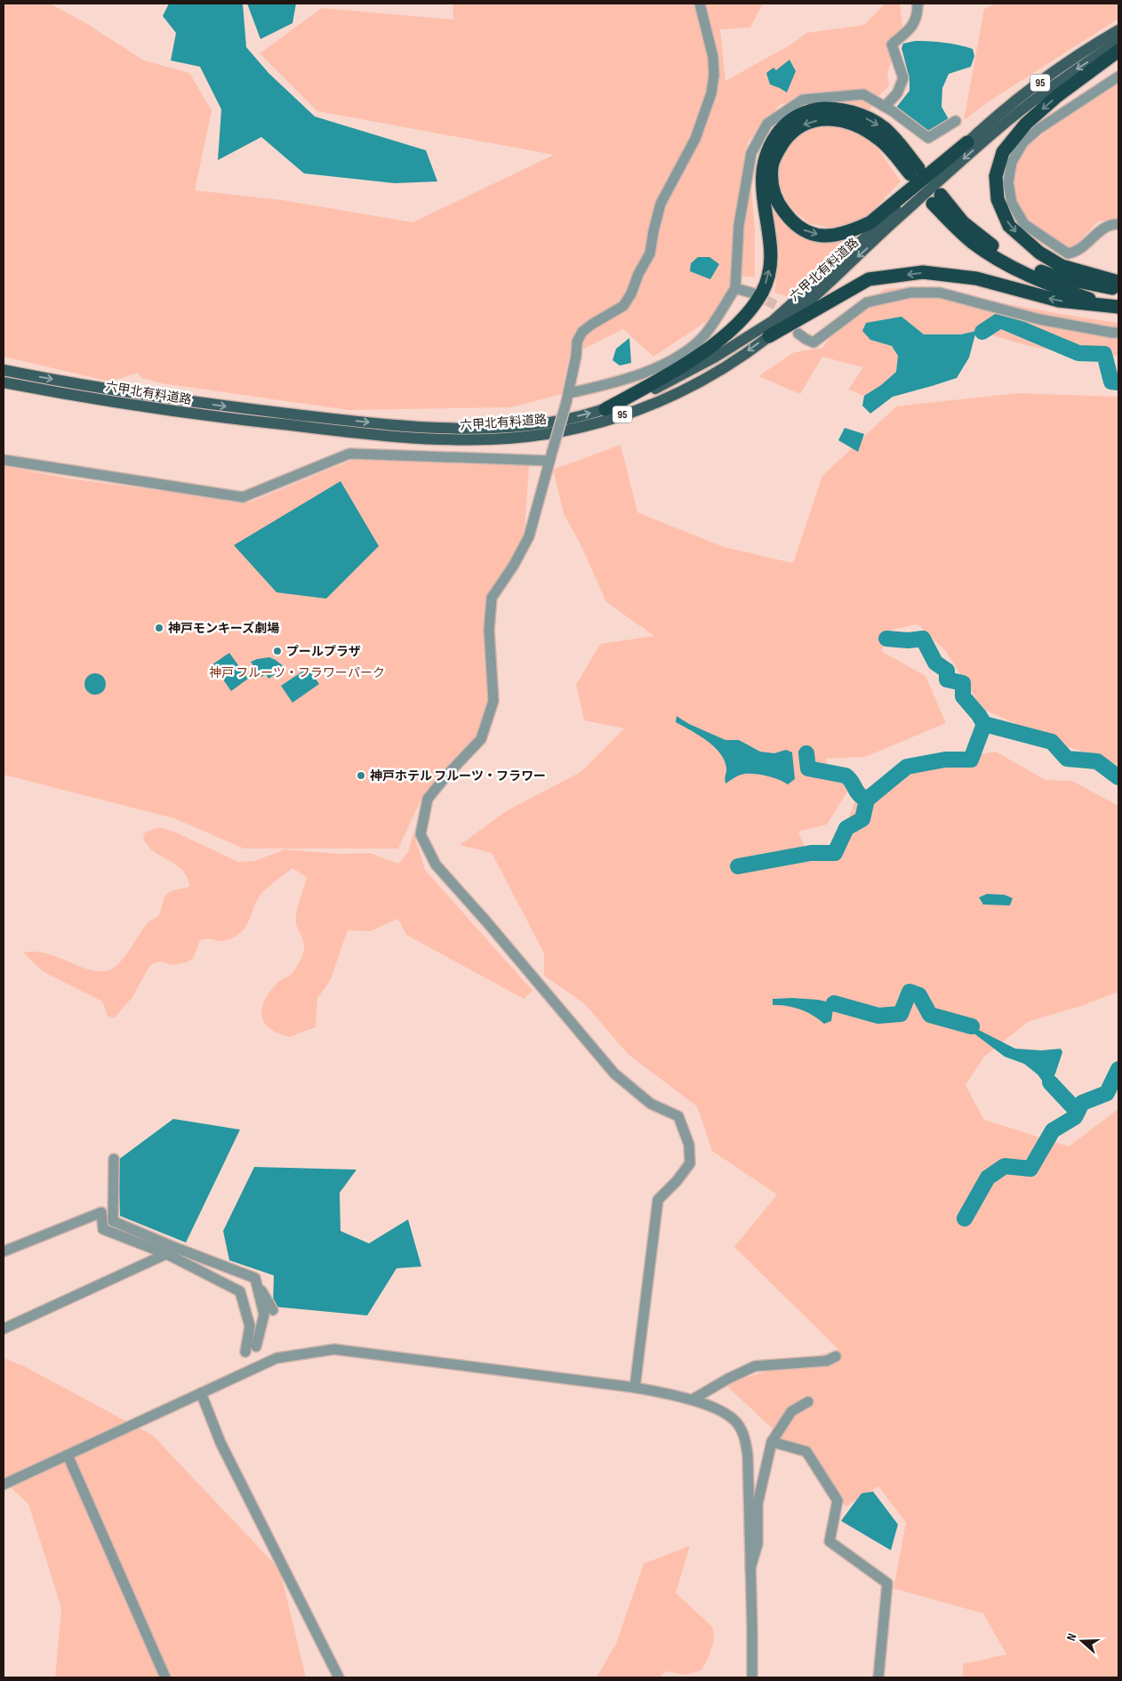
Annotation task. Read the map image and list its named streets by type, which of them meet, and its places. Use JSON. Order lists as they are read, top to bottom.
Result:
{
  "streets": {
    "main road": ["95", "六甲北有料道路"]
  },
  "parks": ["神戸 フルーツ・フラワーパーク"],
  "places": ["神戸モンキーズ劇場", "プールプラザ", "神戸ホテル フルーツ・フラワー"],
  "north": "left"
}
